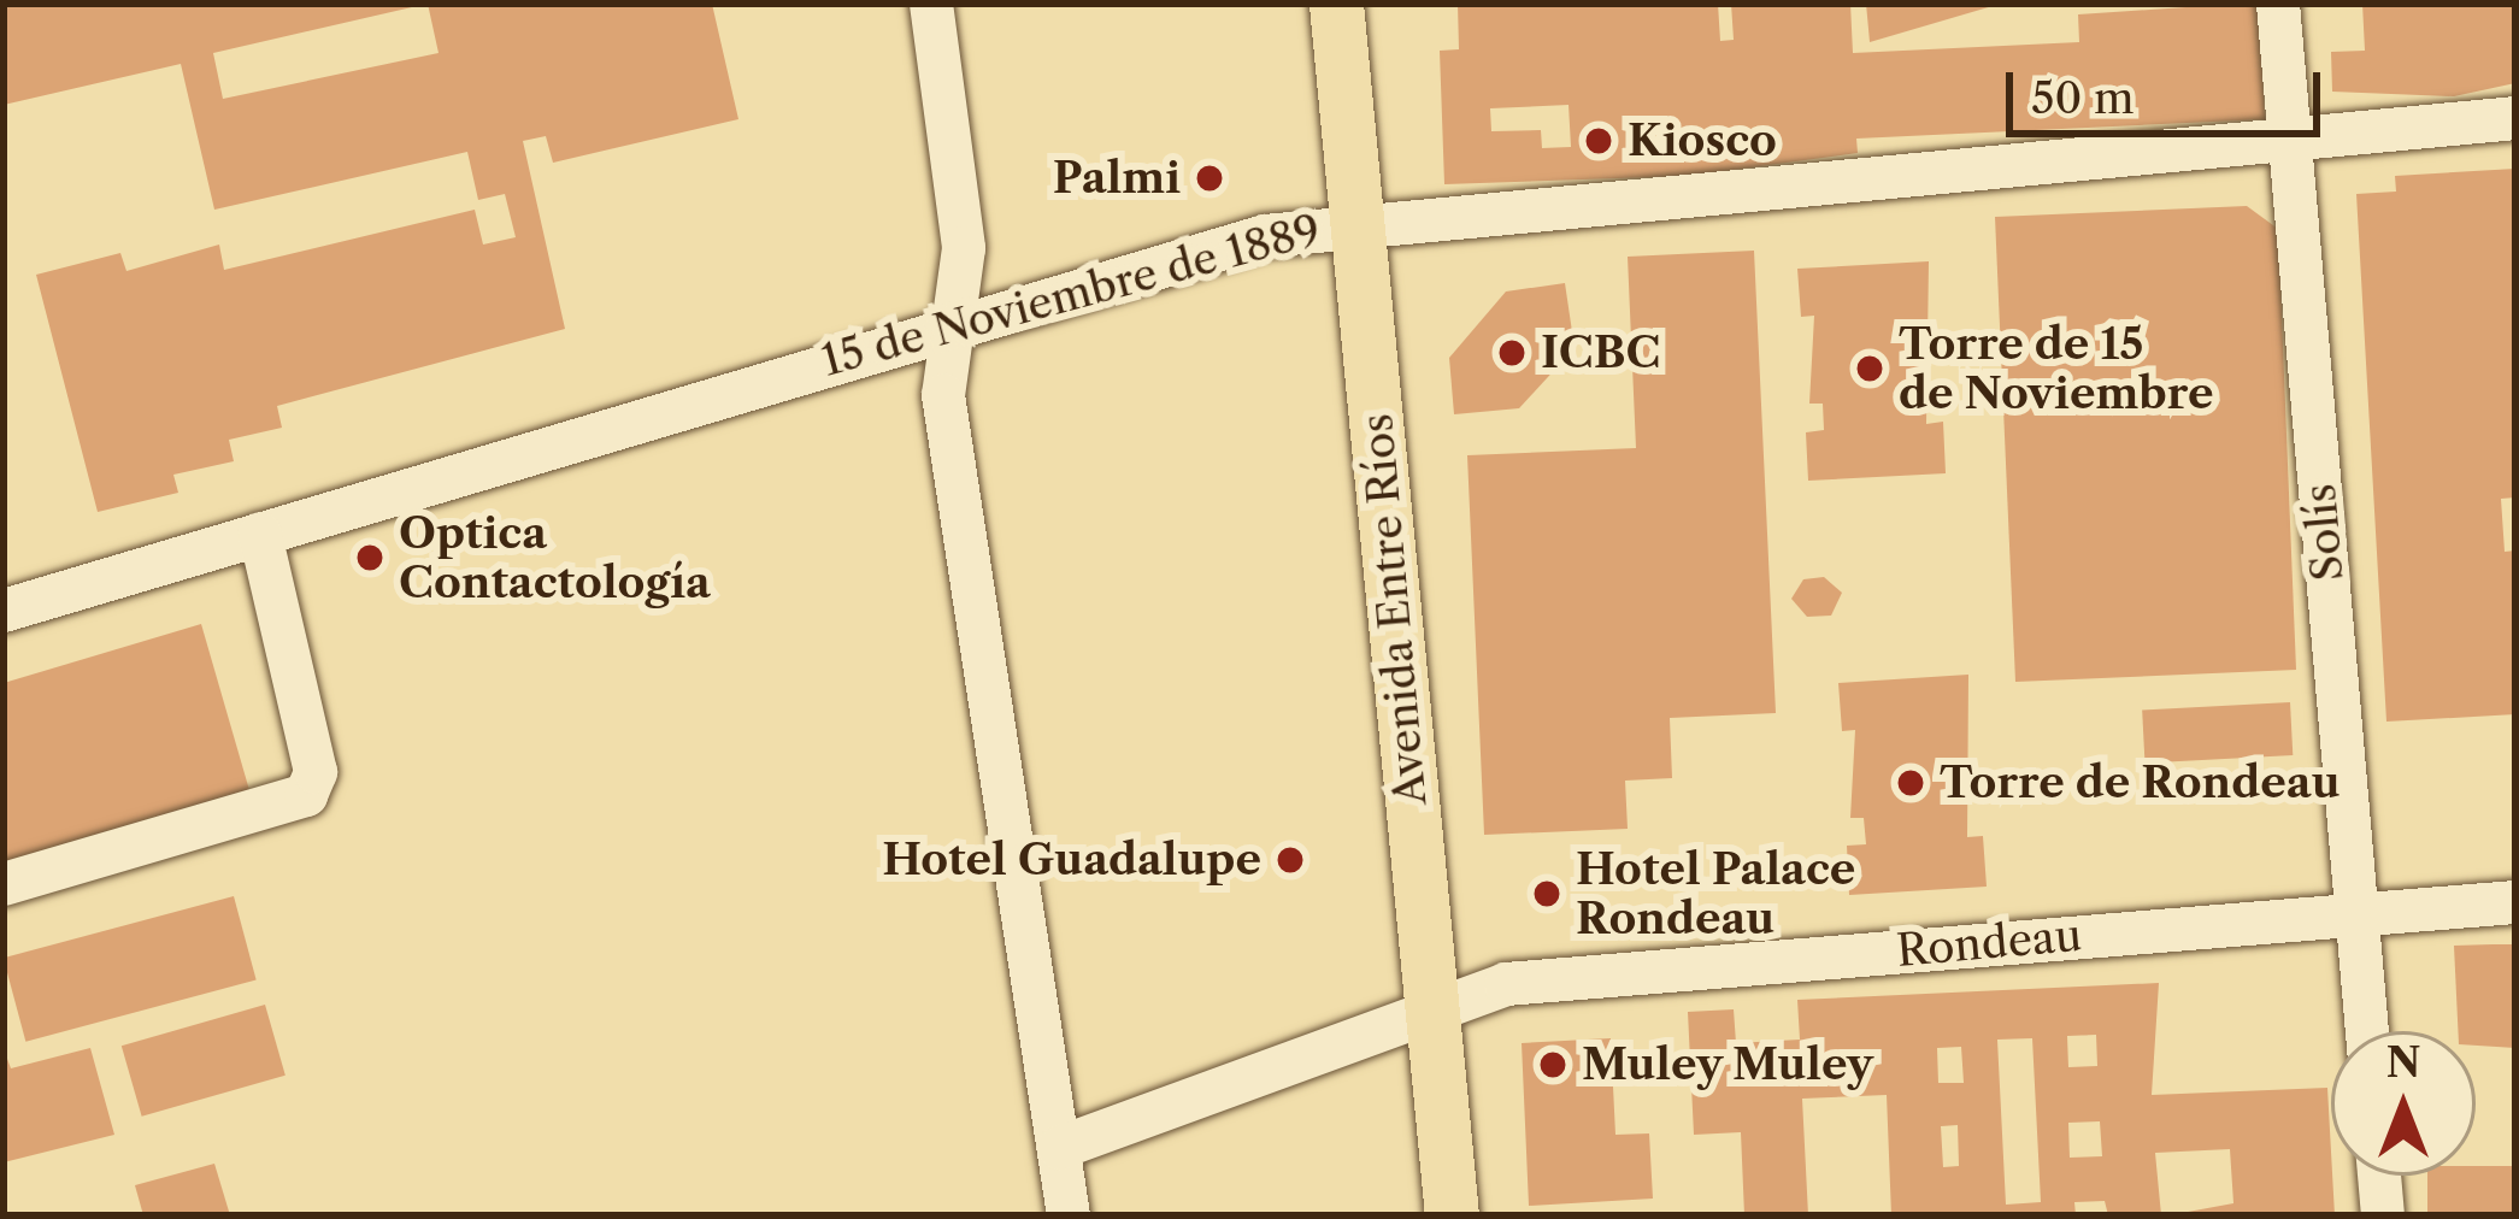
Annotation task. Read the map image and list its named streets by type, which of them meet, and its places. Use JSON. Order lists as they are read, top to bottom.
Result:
{
  "streets": {
    "main road": ["Avenida Entre Ríos"],
    "street": ["15 de Noviembre de 1889", "Solís", "Rondeau"]
  },
  "crossings": [
    ["15 de Noviembre de 1889", "Solís"],
    ["15 de Noviembre de 1889", "Avenida Entre Ríos"],
    ["Solís", "Rondeau"],
    ["Avenida Entre Ríos", "Rondeau"]
  ],
  "places": [
    "Kiosco",
    "Palmi",
    "ICBC",
    "Torre de 15 de Noviembre",
    "Optica Contactología",
    "Torre de Rondeau",
    "Hotel Guadalupe",
    "Hotel Palace Rondeau",
    "Muley Muley"
  ],
  "scale_bar": "50 m",
  "north": "top"
}
